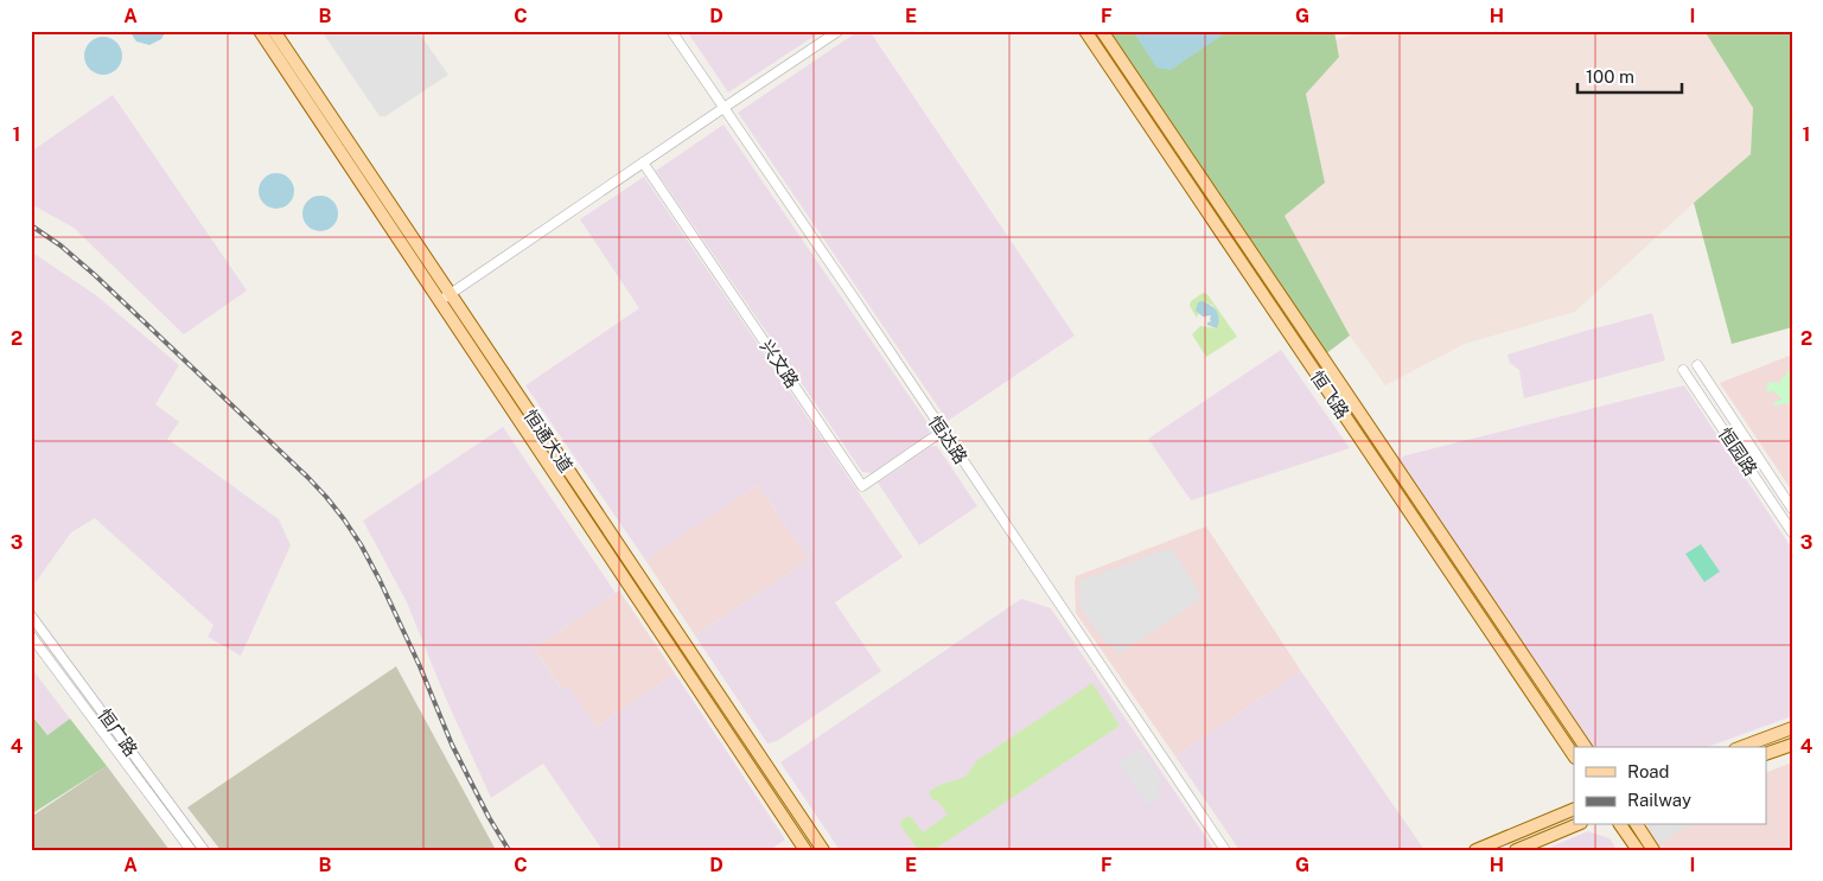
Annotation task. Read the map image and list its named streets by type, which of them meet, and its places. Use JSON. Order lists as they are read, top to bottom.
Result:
{
  "streets": {
    "main road": ["恒飞路", "恒通大道"],
    "street": [
      "兴文路",
      "恒达路",
      "恒园路",
      "恒广路"
    ]
  },
  "crossings": [
    ["兴文路", "恒达路"]
  ],
  "legend": ["Road", "Railway"],
  "scale_bar": "100 m",
  "grid": {
    "columns": [
      "A",
      "B",
      "C",
      "D",
      "E",
      "F",
      "G",
      "H",
      "I"
    ],
    "rows": [
      "1",
      "2",
      "3",
      "4"
    ]
  }
}
